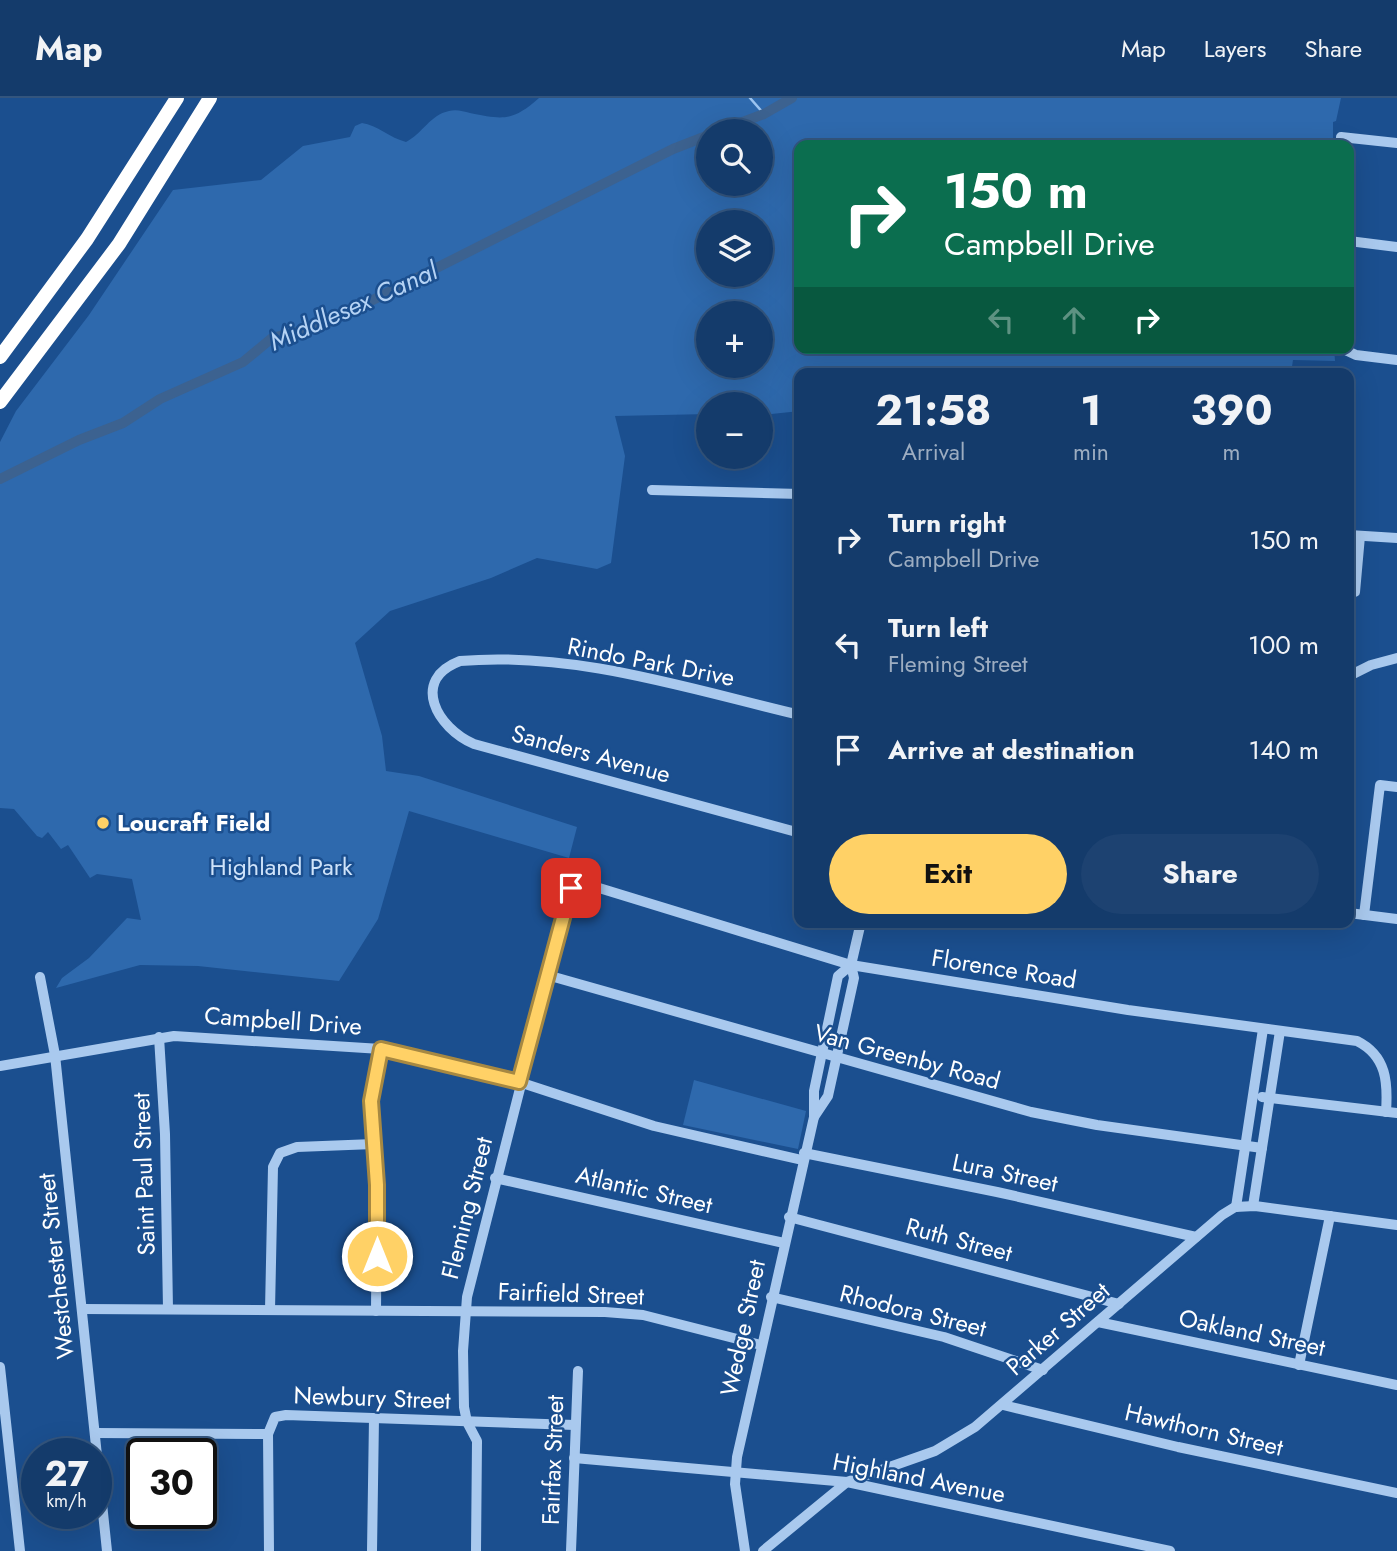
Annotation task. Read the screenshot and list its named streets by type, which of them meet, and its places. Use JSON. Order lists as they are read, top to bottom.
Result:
{
  "streets": {
    "street": [
      "Rindo Park Drive",
      "Sanders Avenue",
      "Florence Road",
      "Campbell Drive",
      "Van Greenby Road",
      "Lura Street",
      "Saint Paul Street",
      "Atlantic Street",
      "Fleming Street",
      "Ruth Street",
      "Westchester Street",
      "Fairfield Street",
      "Rhodora Street",
      "Wedge Street",
      "Parker Street",
      "Oakland Street",
      "Newbury Street",
      "Hawthorn Street",
      "Fairfax Street",
      "Highland Avenue"
    ]
  },
  "crossings": [
    ["Rindo Park Drive", "Sanders Avenue"],
    ["Florence Road", "Fleming Street"],
    ["Florence Road", "Wedge Street"],
    ["Campbell Drive", "Lura Street"],
    ["Campbell Drive", "Saint Paul Street"],
    ["Campbell Drive", "Fleming Street"],
    ["Campbell Drive", "Westchester Street"],
    ["Campbell Drive", "Wedge Street"],
    ["Van Greenby Road", "Fleming Street"],
    ["Van Greenby Road", "Wedge Street"],
    ["Lura Street", "Wedge Street"],
    ["Lura Street", "Parker Street"],
    ["Saint Paul Street", "Fairfield Street"],
    ["Atlantic Street", "Fleming Street"],
    ["Atlantic Street", "Wedge Street"],
    ["Fleming Street", "Fairfield Street"],
    ["Fleming Street", "Newbury Street"],
    ["Ruth Street", "Wedge Street"],
    ["Ruth Street", "Parker Street"],
    ["Westchester Street", "Fairfield Street"],
    ["Westchester Street", "Newbury Street"],
    ["Fairfield Street", "Wedge Street"],
    ["Rhodora Street", "Wedge Street"],
    ["Rhodora Street", "Parker Street"],
    ["Wedge Street", "Highland Avenue"],
    ["Parker Street", "Oakland Street"],
    ["Parker Street", "Hawthorn Street"],
    ["Parker Street", "Highland Avenue"],
    ["Newbury Street", "Fairfax Street"],
    ["Fairfax Street", "Highland Avenue"]
  ],
  "water": ["Middlesex Canal"],
  "parks": ["Highland Park"],
  "places": ["Loucraft Field"],
  "page": {
    "header": "Map",
    "nav": ["Map", "Layers", "Share"],
    "map_buttons": ["+", "−"],
    "turn": ["150 m", "Campbell Drive"],
    "eta": [
      "21:58",
      "Arrival",
      "1",
      "min",
      "390",
      "m"
    ],
    "list": [
      {
        "name": "Turn right",
        "note": "Campbell Drive",
        "value": "150 m"
      },
      {
        "name": "Turn left",
        "note": "Fleming Street",
        "value": "100 m"
      },
      {
        "name": "Arrive at destination",
        "value": "140 m"
      }
    ],
    "buttons": ["Exit", "Share"],
    "speed": "27 km/h",
    "limit": "30"
  }
}
